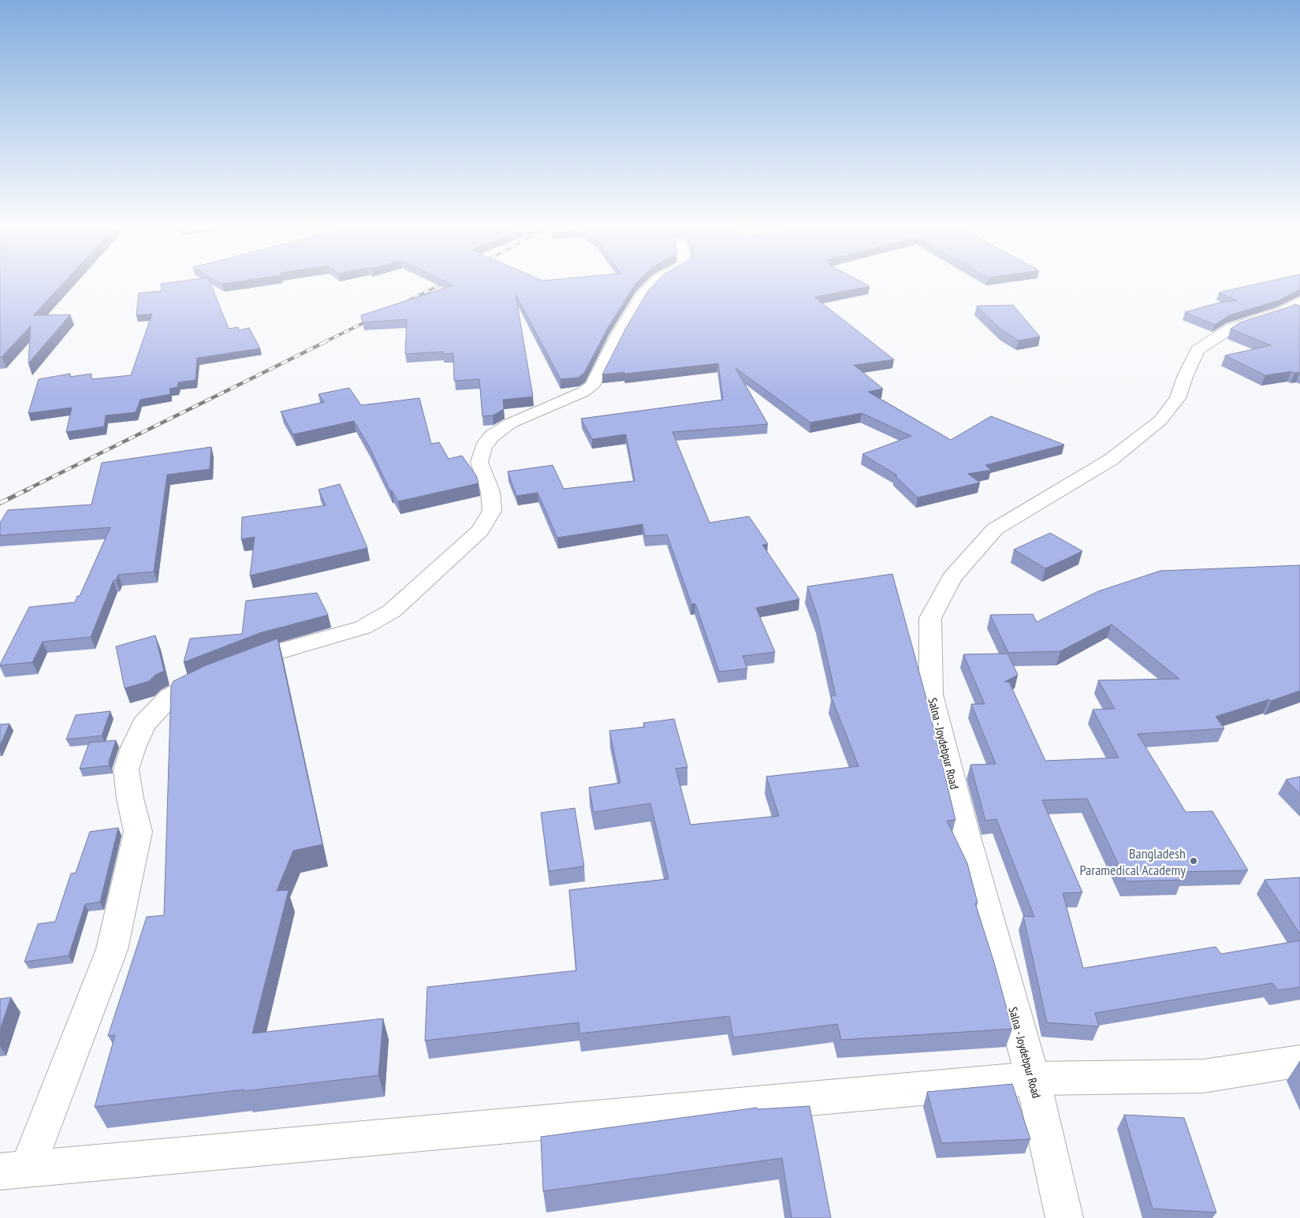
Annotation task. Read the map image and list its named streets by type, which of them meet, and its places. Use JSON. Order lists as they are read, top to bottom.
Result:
{
  "streets": {
    "street": ["Salna - Joydebpur Road"]
  },
  "places": ["Bangladesh Paramedical Academy"]
}
